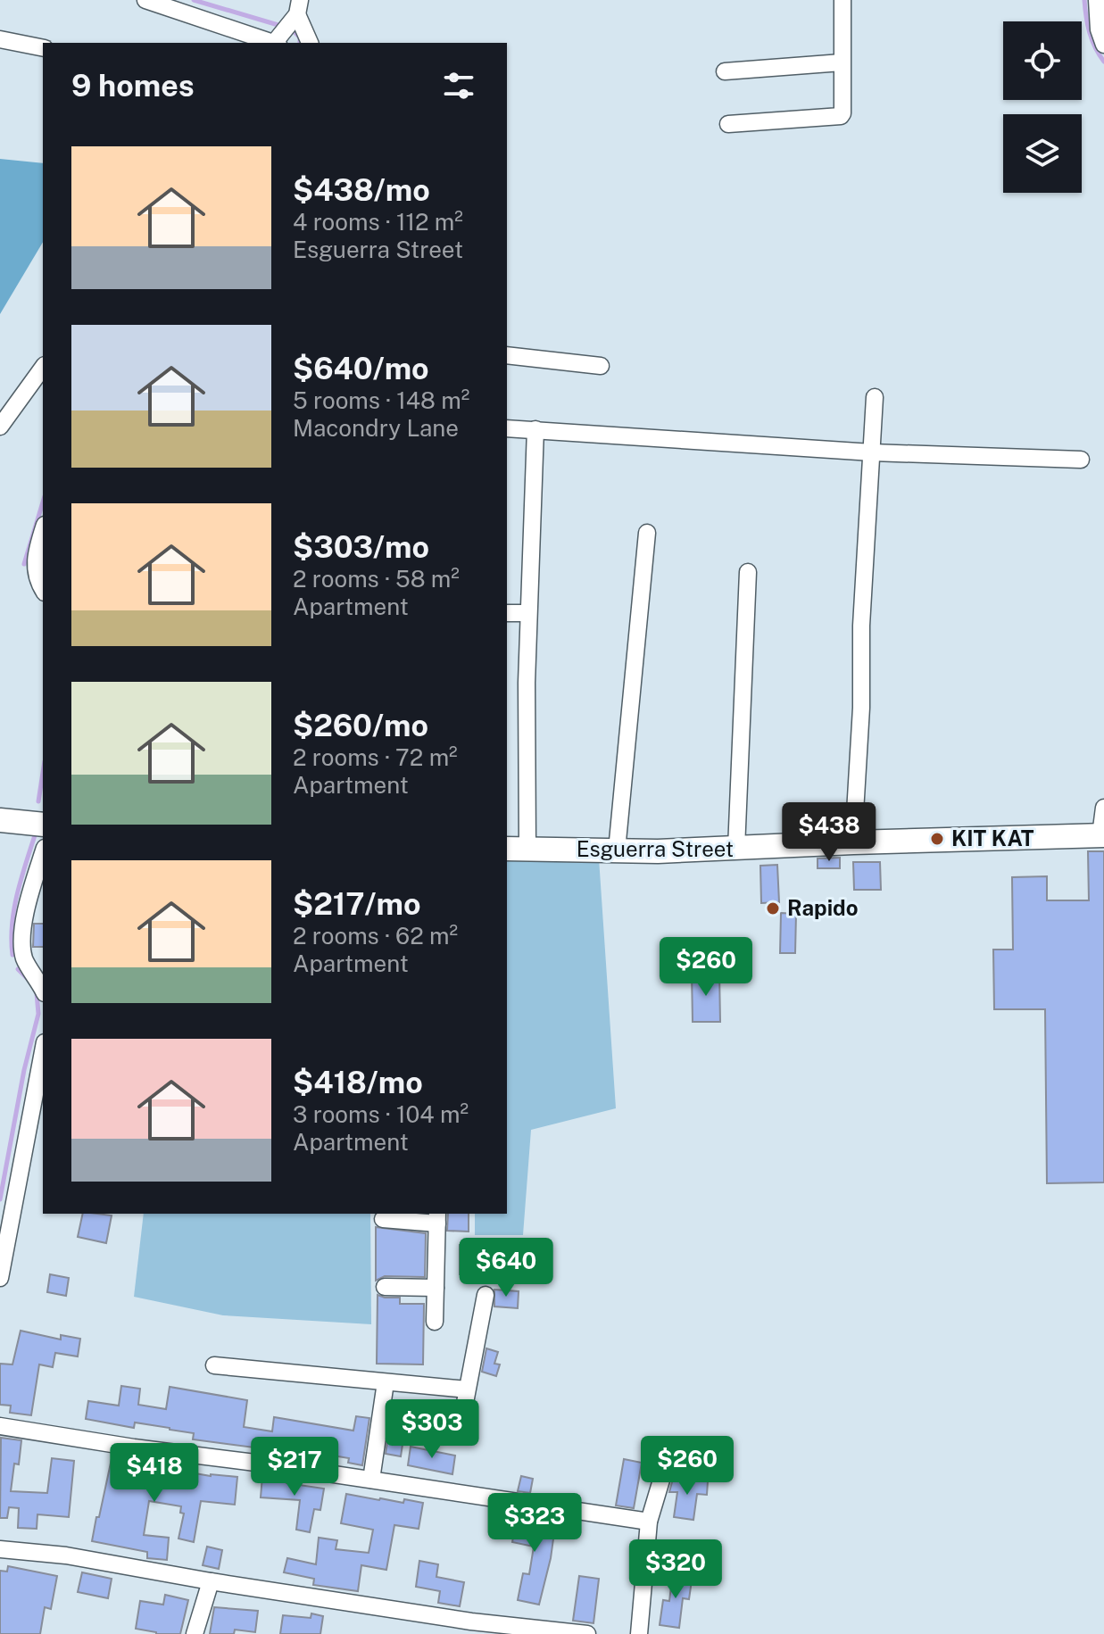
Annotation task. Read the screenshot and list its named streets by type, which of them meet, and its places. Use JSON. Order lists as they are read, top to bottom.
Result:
{
  "streets": {
    "main road": ["Esguerra Street"]
  },
  "places": ["KIT KAT", "Rapido"],
  "page": {
    "heading": "9 homes",
    "list": [
      {
        "name": "$438/mo",
        "note": "4 rooms · 112 m² · Esguerra Street"
      },
      {
        "name": "$640/mo",
        "note": "5 rooms · 148 m² · Macondry Lane"
      },
      {
        "name": "$303/mo",
        "note": "2 rooms · 58 m² · Apartment"
      },
      {
        "name": "$260/mo",
        "note": "2 rooms · 72 m² · Apartment"
      },
      {
        "name": "$217/mo",
        "note": "2 rooms · 62 m² · Apartment"
      },
      {
        "name": "$418/mo",
        "note": "3 rooms · 104 m² · Apartment"
      }
    ],
    "price": [
      "$438",
      "$260",
      "$640",
      "$303",
      "$260",
      "$217",
      "$418",
      "$323",
      "$320"
    ]
  }
}
